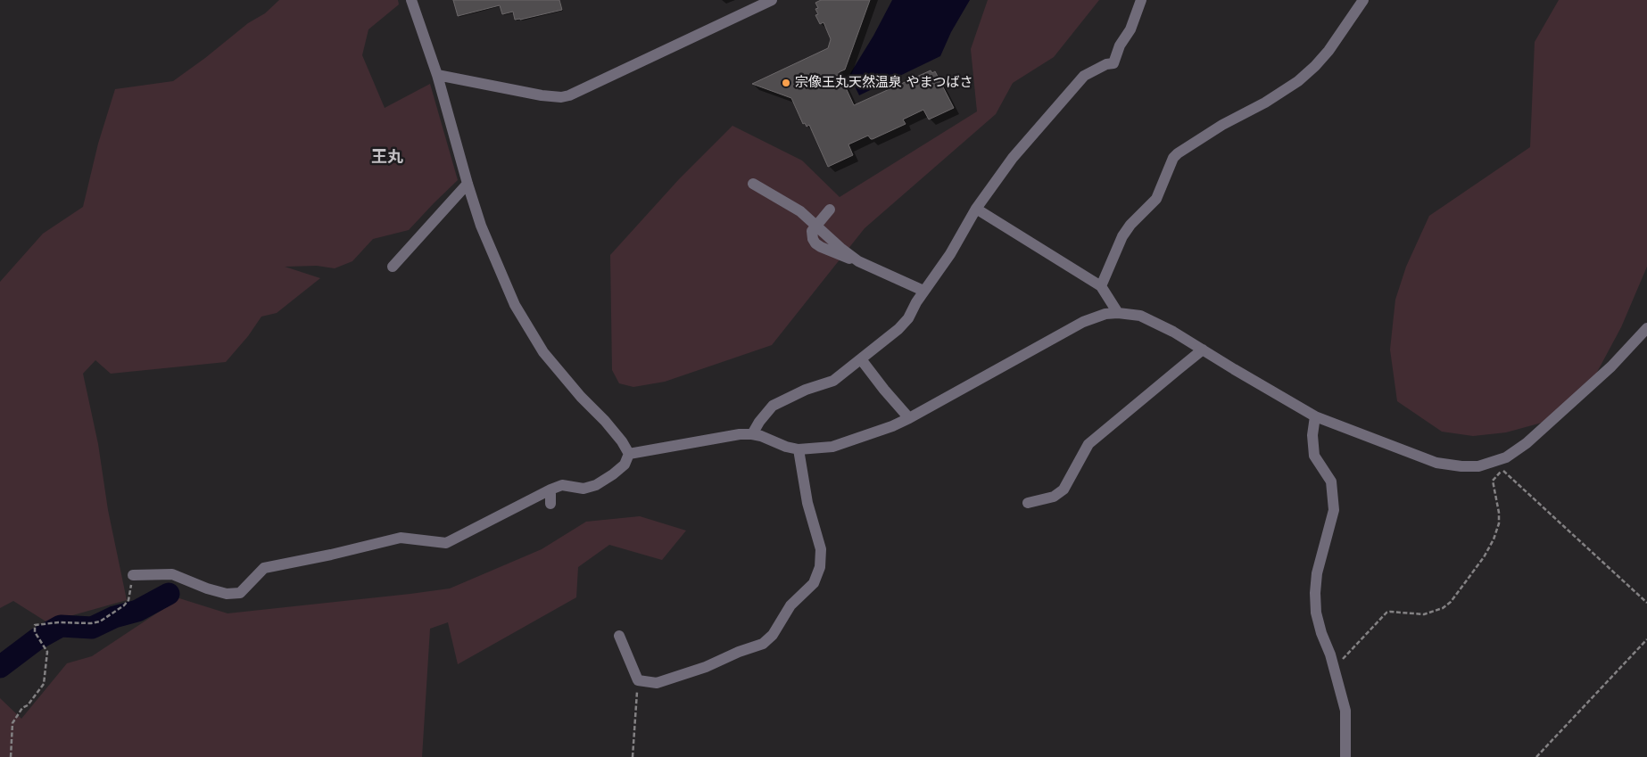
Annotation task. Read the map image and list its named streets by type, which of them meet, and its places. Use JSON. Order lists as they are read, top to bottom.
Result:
{
  "districts": ["王丸"],
  "places": ["宗像王丸天然温泉 やまつばさ"]
}
